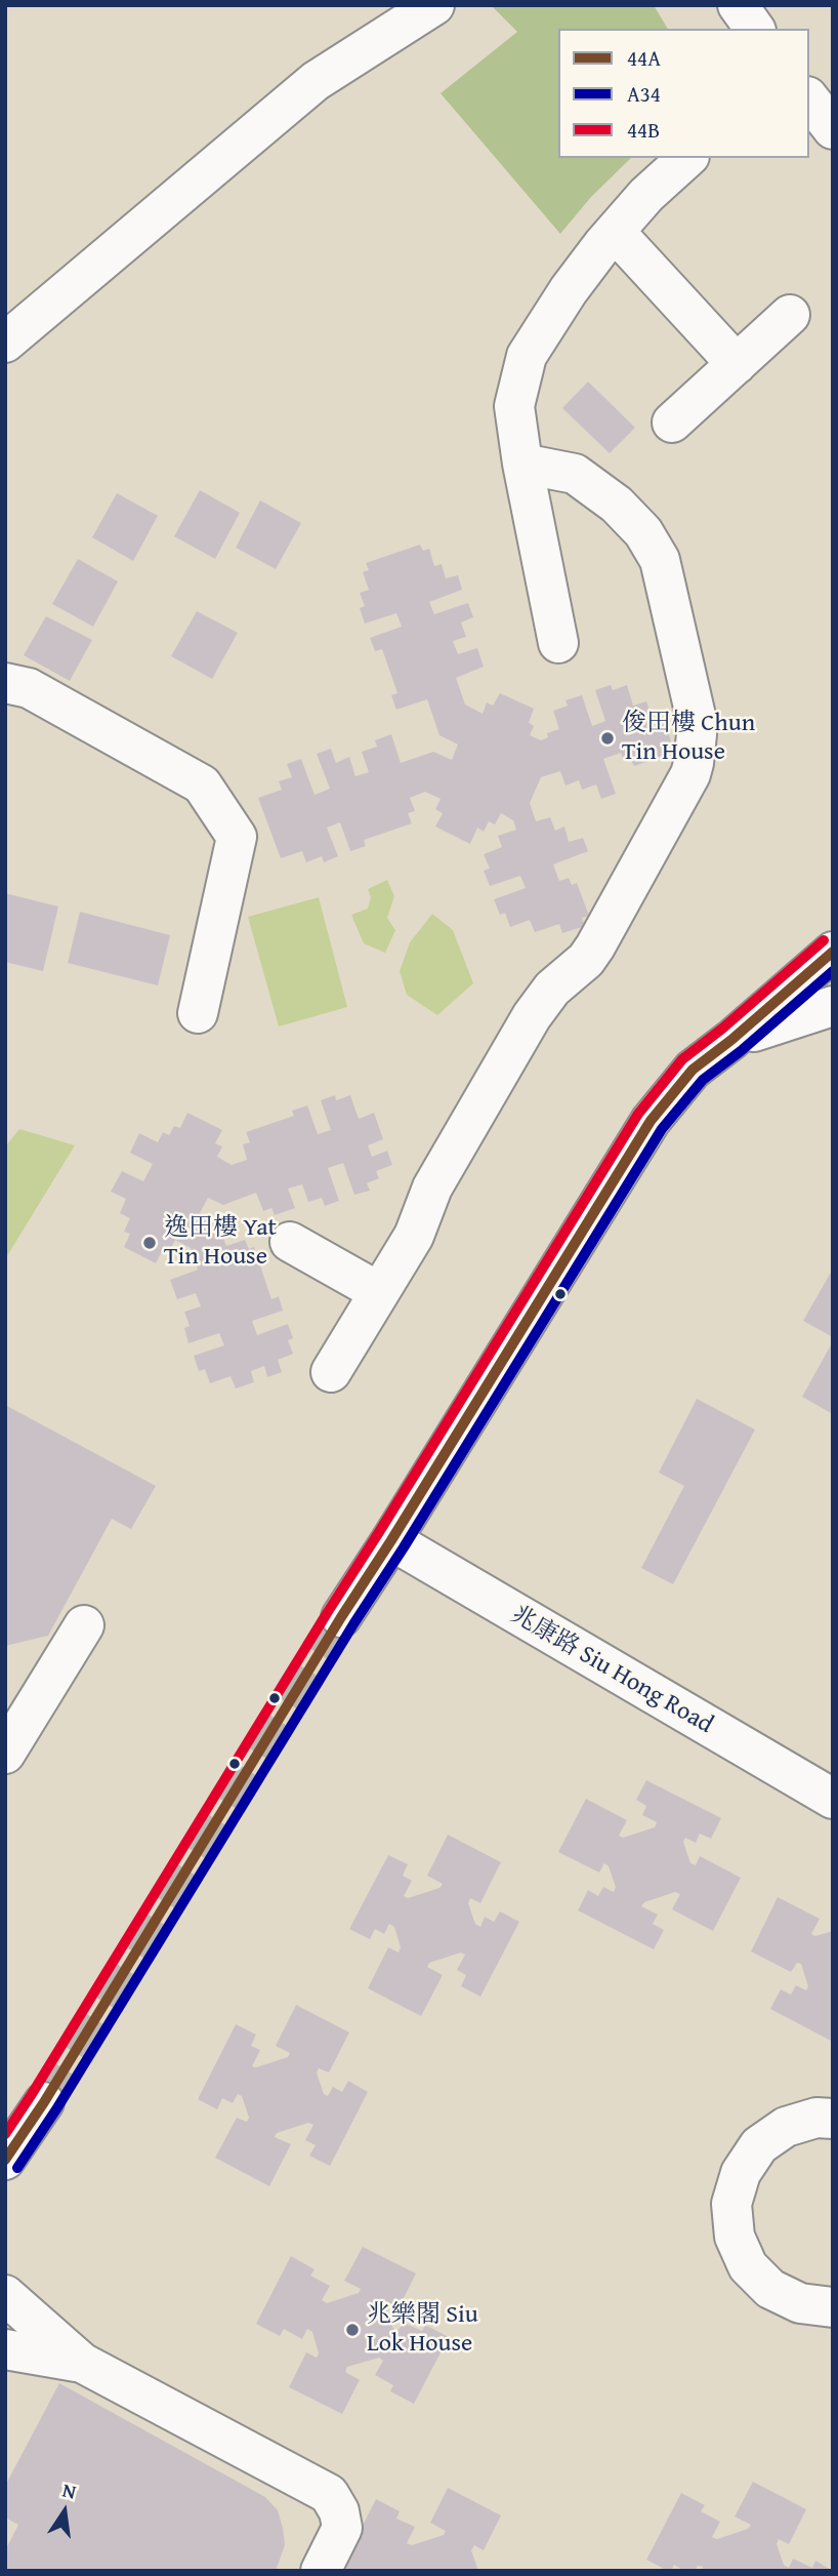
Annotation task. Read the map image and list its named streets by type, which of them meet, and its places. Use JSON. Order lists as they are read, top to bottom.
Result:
{
  "streets": {
    "street": ["兆康路 Siu Hong Road"]
  },
  "places": ["俊田樓 Chun Tin House", "逸田樓 Yat Tin House", "兆樂閣 Siu Lok House"],
  "lines": ["transit line 44B", "transit line 44A", "transit line A34"],
  "legend": ["44A", "A34", "44B"],
  "north": "top"
}
